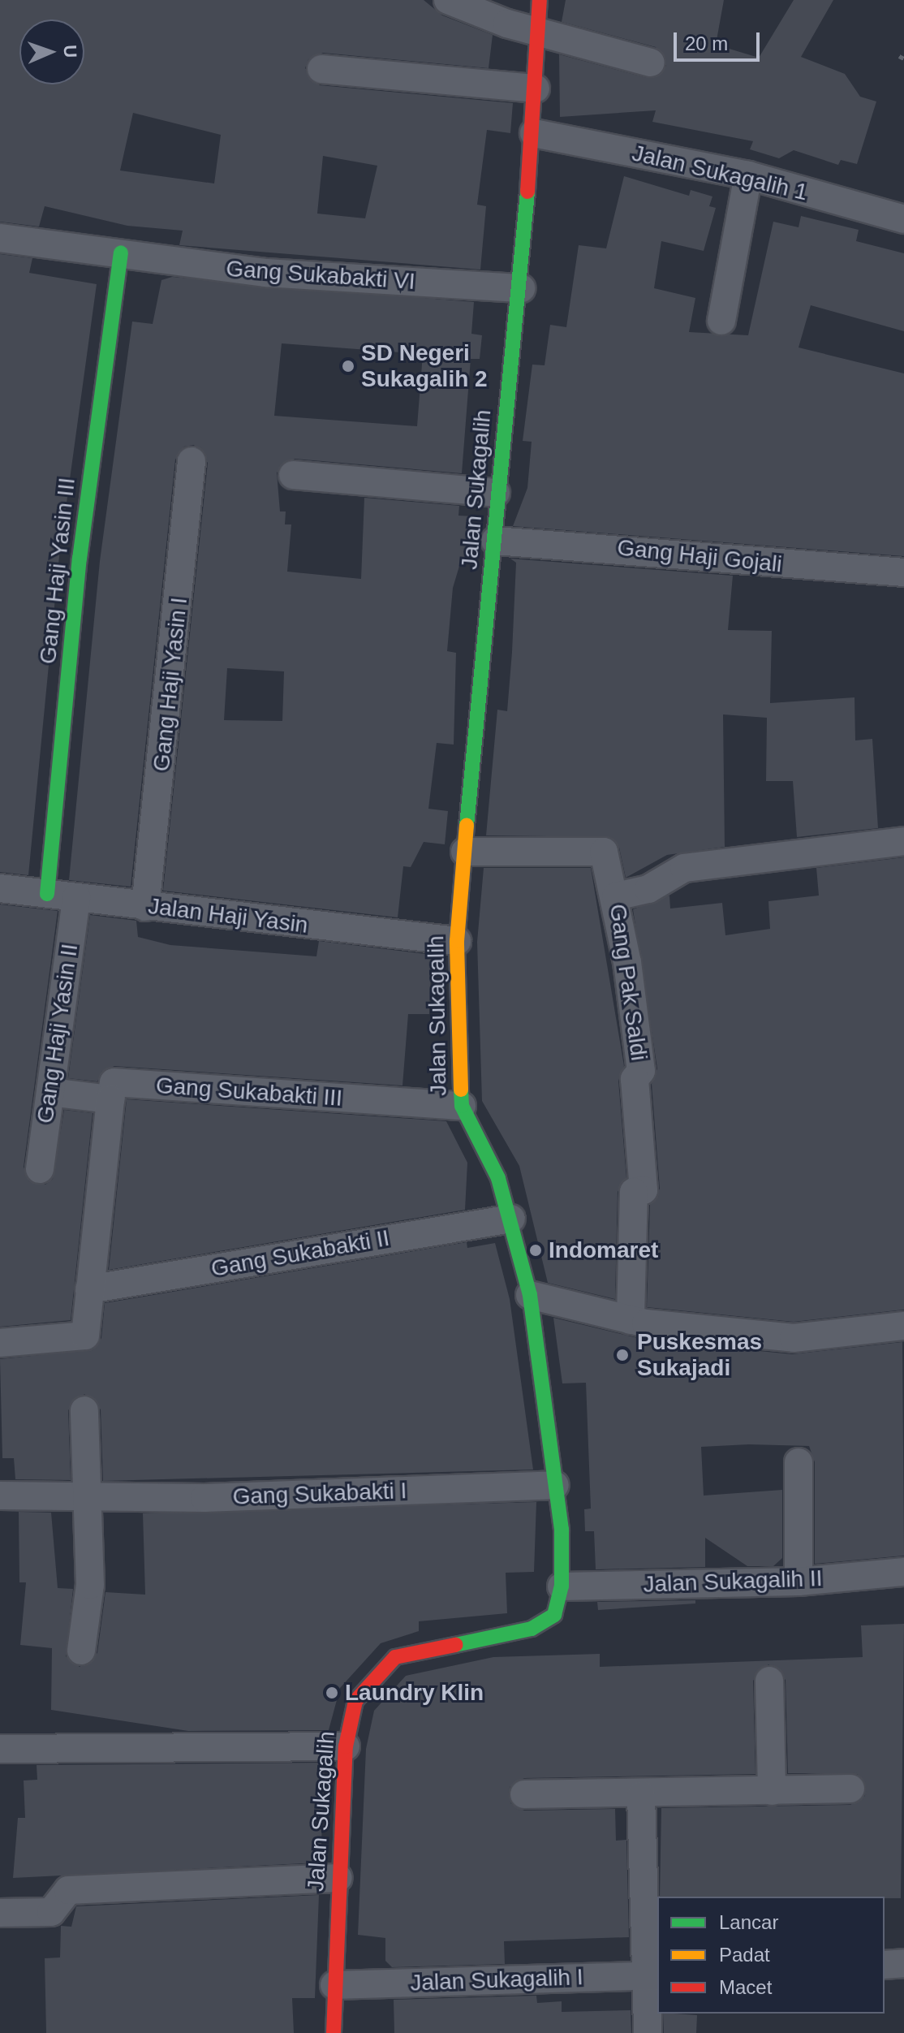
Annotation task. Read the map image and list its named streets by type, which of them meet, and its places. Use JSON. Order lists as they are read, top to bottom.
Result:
{
  "streets": {
    "street": [
      "Jalan Sukagalih 1",
      "Gang Sukabakti VI",
      "Jalan Sukagalih",
      "Gang Haji Gojali",
      "Gang Haji Yasin III",
      "Gang Haji Yasin I",
      "Jalan Haji Yasin",
      "Gang Pak Saldi",
      "Gang Haji Yasin II",
      "Gang Sukabakti III",
      "Gang Sukabakti II",
      "Gang Sukabakti I",
      "Jalan Sukagalih II",
      "Jalan Sukagalih I"
    ]
  },
  "crossings": [
    ["Jalan Sukagalih 1", "Jalan Sukagalih"],
    ["Gang Sukabakti VI", "Jalan Sukagalih"],
    ["Gang Sukabakti VI", "Gang Haji Yasin III"],
    ["Jalan Sukagalih", "Gang Haji Gojali"],
    ["Jalan Sukagalih", "Jalan Haji Yasin"],
    ["Jalan Sukagalih", "Gang Pak Saldi"],
    ["Jalan Sukagalih", "Gang Sukabakti III"],
    ["Jalan Sukagalih", "Gang Sukabakti II"],
    ["Jalan Sukagalih", "Gang Sukabakti I"],
    ["Jalan Sukagalih", "Jalan Sukagalih II"],
    ["Jalan Sukagalih", "Jalan Sukagalih I"],
    ["Gang Haji Yasin III", "Jalan Haji Yasin"],
    ["Gang Haji Yasin I", "Jalan Haji Yasin"],
    ["Jalan Haji Yasin", "Gang Haji Yasin II"]
  ],
  "places": [
    "SD Negeri Sukagalih 2",
    "Indomaret",
    "Puskesmas Sukajadi",
    "Laundry Klin"
  ],
  "legend": ["Lancar", "Padat", "Macet"],
  "scale_bar": "20 m",
  "north": "right"
}
